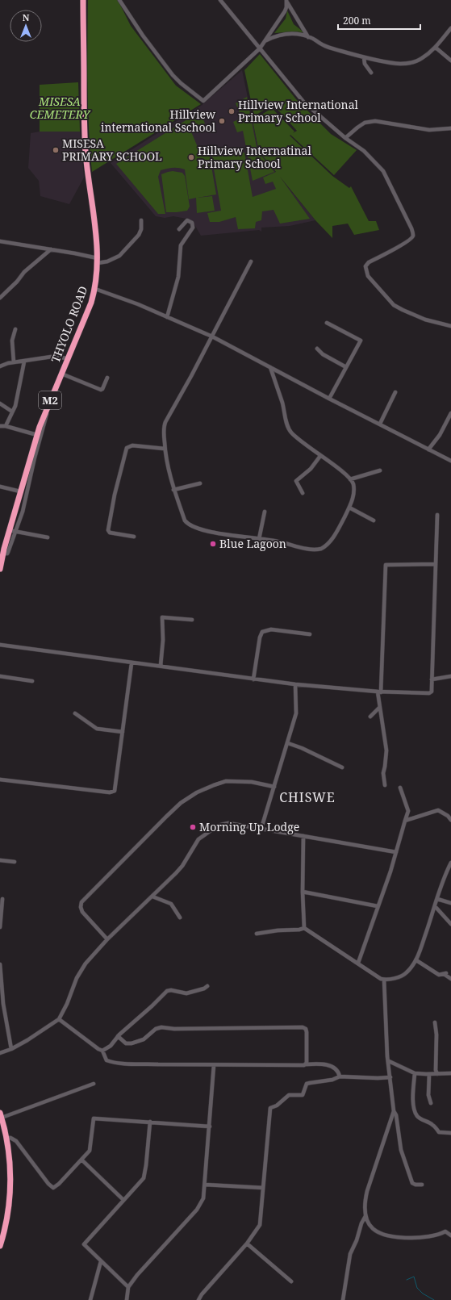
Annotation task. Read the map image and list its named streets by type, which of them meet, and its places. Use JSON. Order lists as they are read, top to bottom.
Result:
{
  "streets": {
    "highway": ["THYOLO ROAD", "M2"]
  },
  "districts": ["CHISWE"],
  "parks": ["MISESA CEMETERY"],
  "places": [
    "Hillview International Primary School",
    "Hillview international Sschool",
    "MISESA PRIMARY SCHOOL",
    "Hillview Internatinal Primary School",
    "Blue Lagoon",
    "Morning Up Lodge"
  ],
  "scale_bar": "200 m",
  "north": "top"
}
